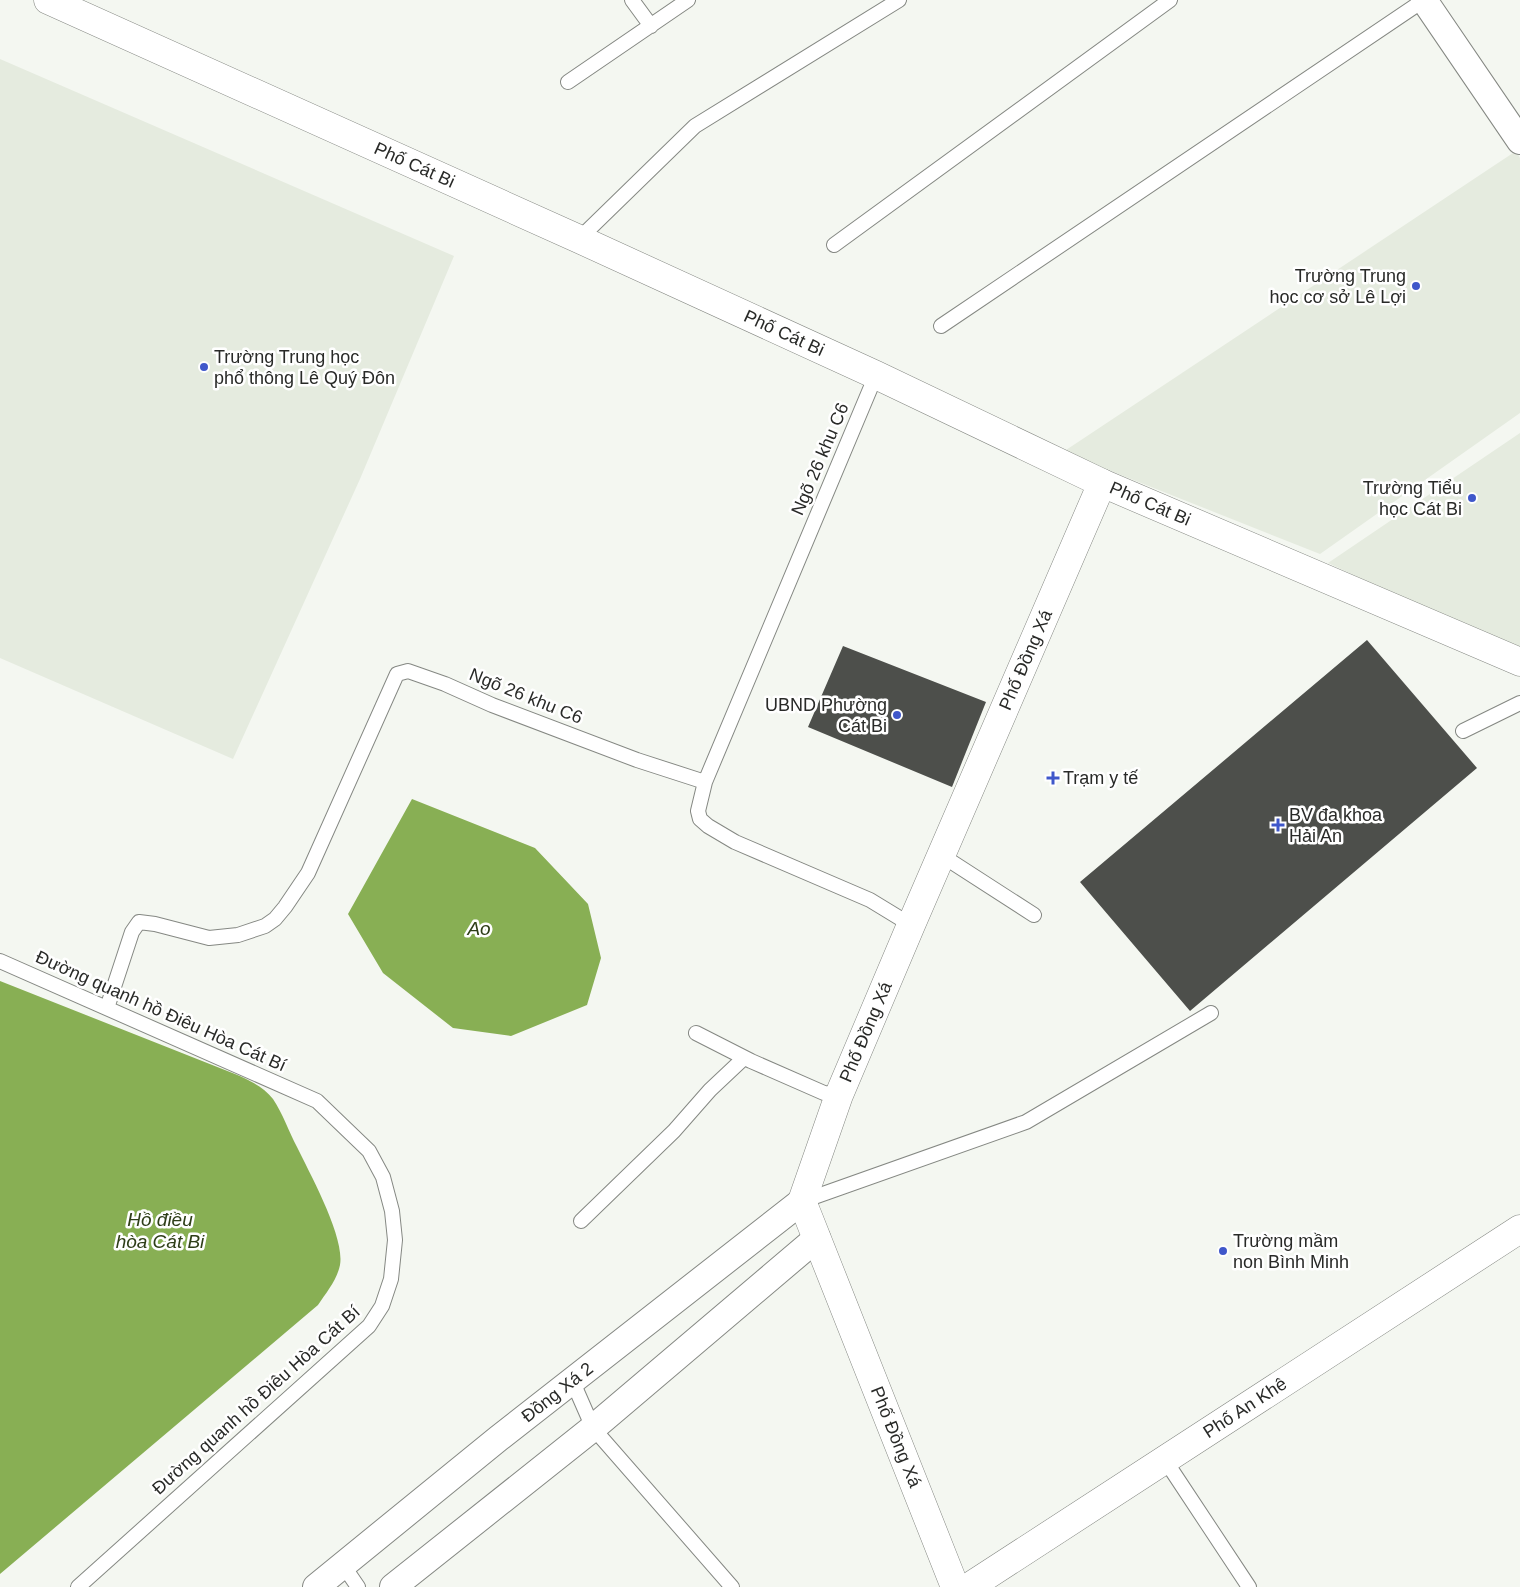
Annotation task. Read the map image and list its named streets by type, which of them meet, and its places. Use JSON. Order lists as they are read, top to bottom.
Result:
{
  "streets": {
    "street": [
      "Phố Cát Bi",
      "Phố Đồng Xá",
      "Đồng Xá 2",
      "Phố An Khê"
    ],
    "lane": ["Ngõ 26 khu C6", "Đường quanh hồ Điêu Hòa Cát Bí"]
  },
  "crossings": [
    ["Phố Cát Bi", "Ngõ 26 khu C6"],
    ["Phố Cát Bi", "Phố Đồng Xá"],
    ["Ngõ 26 khu C6", "Đường quanh hồ Điêu Hòa Cát Bí"],
    ["Phố Đồng Xá", "Đồng Xá 2"]
  ],
  "water": ["Ao", "Hồ điều hòa Cát Bi"],
  "places": {
    "other": [
      "Trường Trung học cơ sở Lê Lợi",
      "Trường Trung học phổ thông Lê Quý Đôn",
      "Trường Tiểu học Cát Bi",
      "UBND Phường Cát Bi",
      "Trường mầm non Bình Minh"
    ],
    "health": ["Trạm y tế", "BV đa khoa Hải An"]
  }
}
